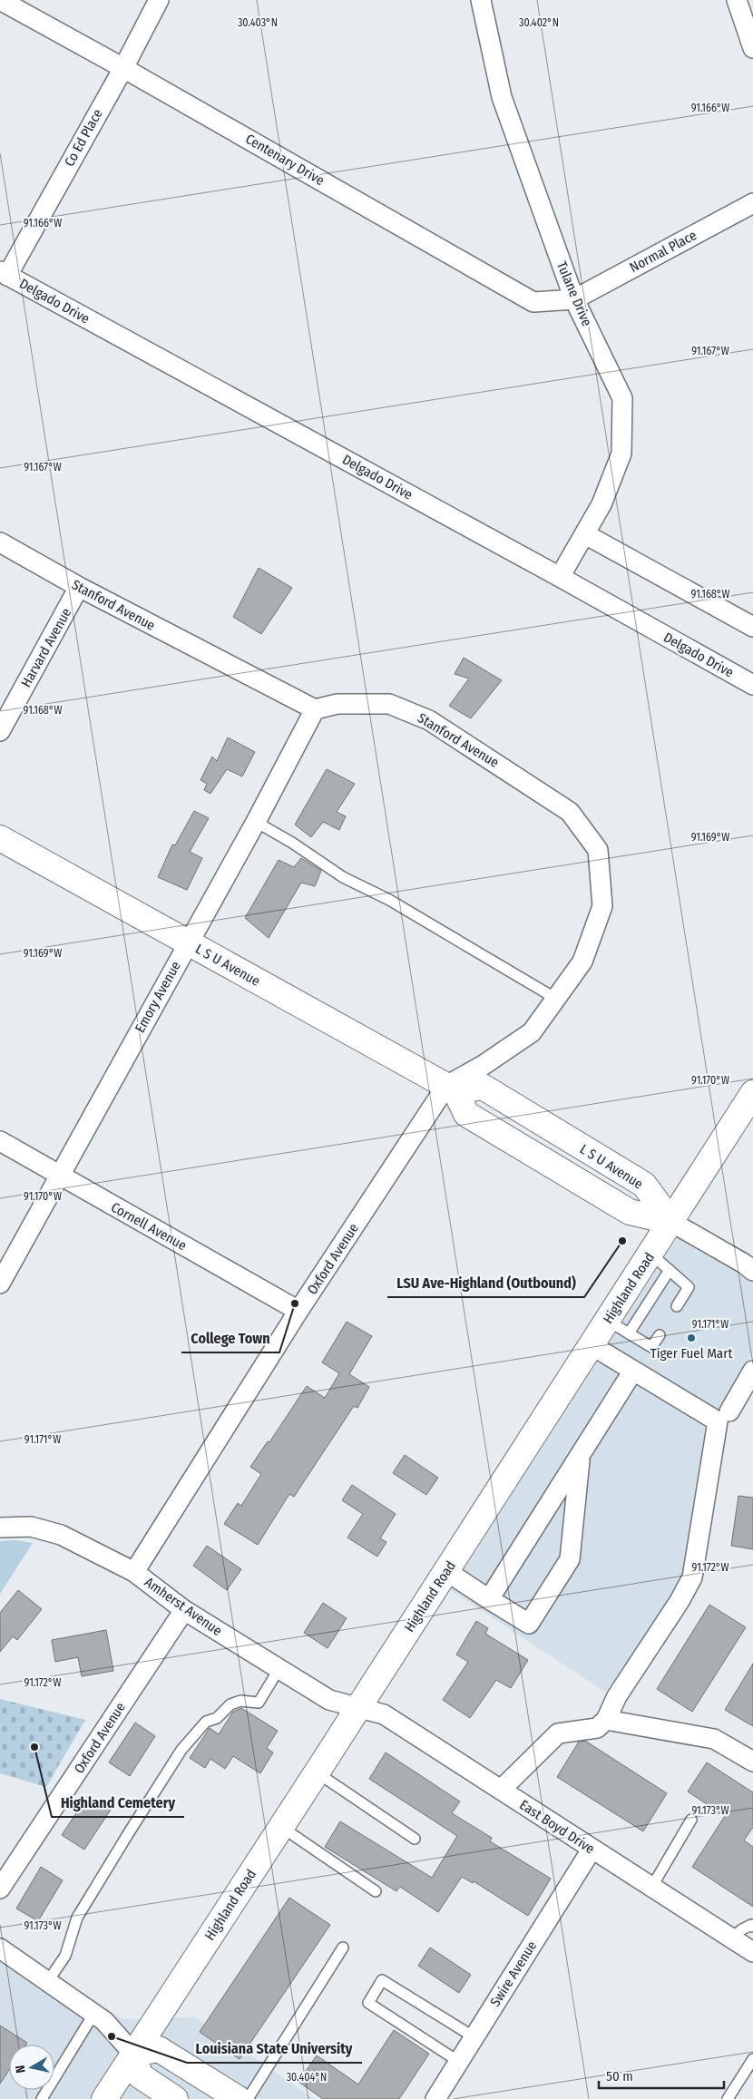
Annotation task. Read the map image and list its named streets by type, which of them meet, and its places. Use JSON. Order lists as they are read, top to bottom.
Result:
{
  "streets": {
    "street": [
      "Co Ed Place",
      "Centenary Drive",
      "Normal Place",
      "Tulane Drive",
      "Delgado Drive",
      "Stanford Avenue",
      "Harvard Avenue",
      "L S U Avenue",
      "Emory Avenue",
      "Cornell Avenue",
      "Oxford Avenue",
      "Highland Road",
      "Amherst Avenue",
      "East Boyd Drive",
      "Swire Avenue"
    ]
  },
  "crossings": [
    ["Co Ed Place", "Centenary Drive"],
    ["Co Ed Place", "Delgado Drive"],
    ["Centenary Drive", "Normal Place"],
    ["Centenary Drive", "Tulane Drive"],
    ["Normal Place", "Tulane Drive"],
    ["Tulane Drive", "Delgado Drive"],
    ["Stanford Avenue", "Harvard Avenue"],
    ["Stanford Avenue", "L S U Avenue"],
    ["Stanford Avenue", "Emory Avenue"],
    ["Stanford Avenue", "Oxford Avenue"],
    ["L S U Avenue", "Emory Avenue"],
    ["L S U Avenue", "Oxford Avenue"],
    ["L S U Avenue", "Highland Road"],
    ["Emory Avenue", "Cornell Avenue"],
    ["Cornell Avenue", "Oxford Avenue"],
    ["Oxford Avenue", "Amherst Avenue"],
    ["Highland Road", "Amherst Avenue"],
    ["Highland Road", "East Boyd Drive"],
    ["Amherst Avenue", "East Boyd Drive"],
    ["East Boyd Drive", "Swire Avenue"]
  ],
  "places": [
    "LSU Ave-Highland (Outbound)",
    "College Town",
    "Tiger Fuel Mart",
    "Highland Cemetery",
    "Louisiana State University"
  ],
  "scale_bar": "50 m",
  "north": "left",
  "coordinates": [
    "30.403°N",
    "30.402°N",
    "91.166°W",
    "91.167°W",
    "91.168°W",
    "91.169°W",
    "91.170°W",
    "91.171°W",
    "91.172°W",
    "91.173°W",
    "30.404°N"
  ]
}
